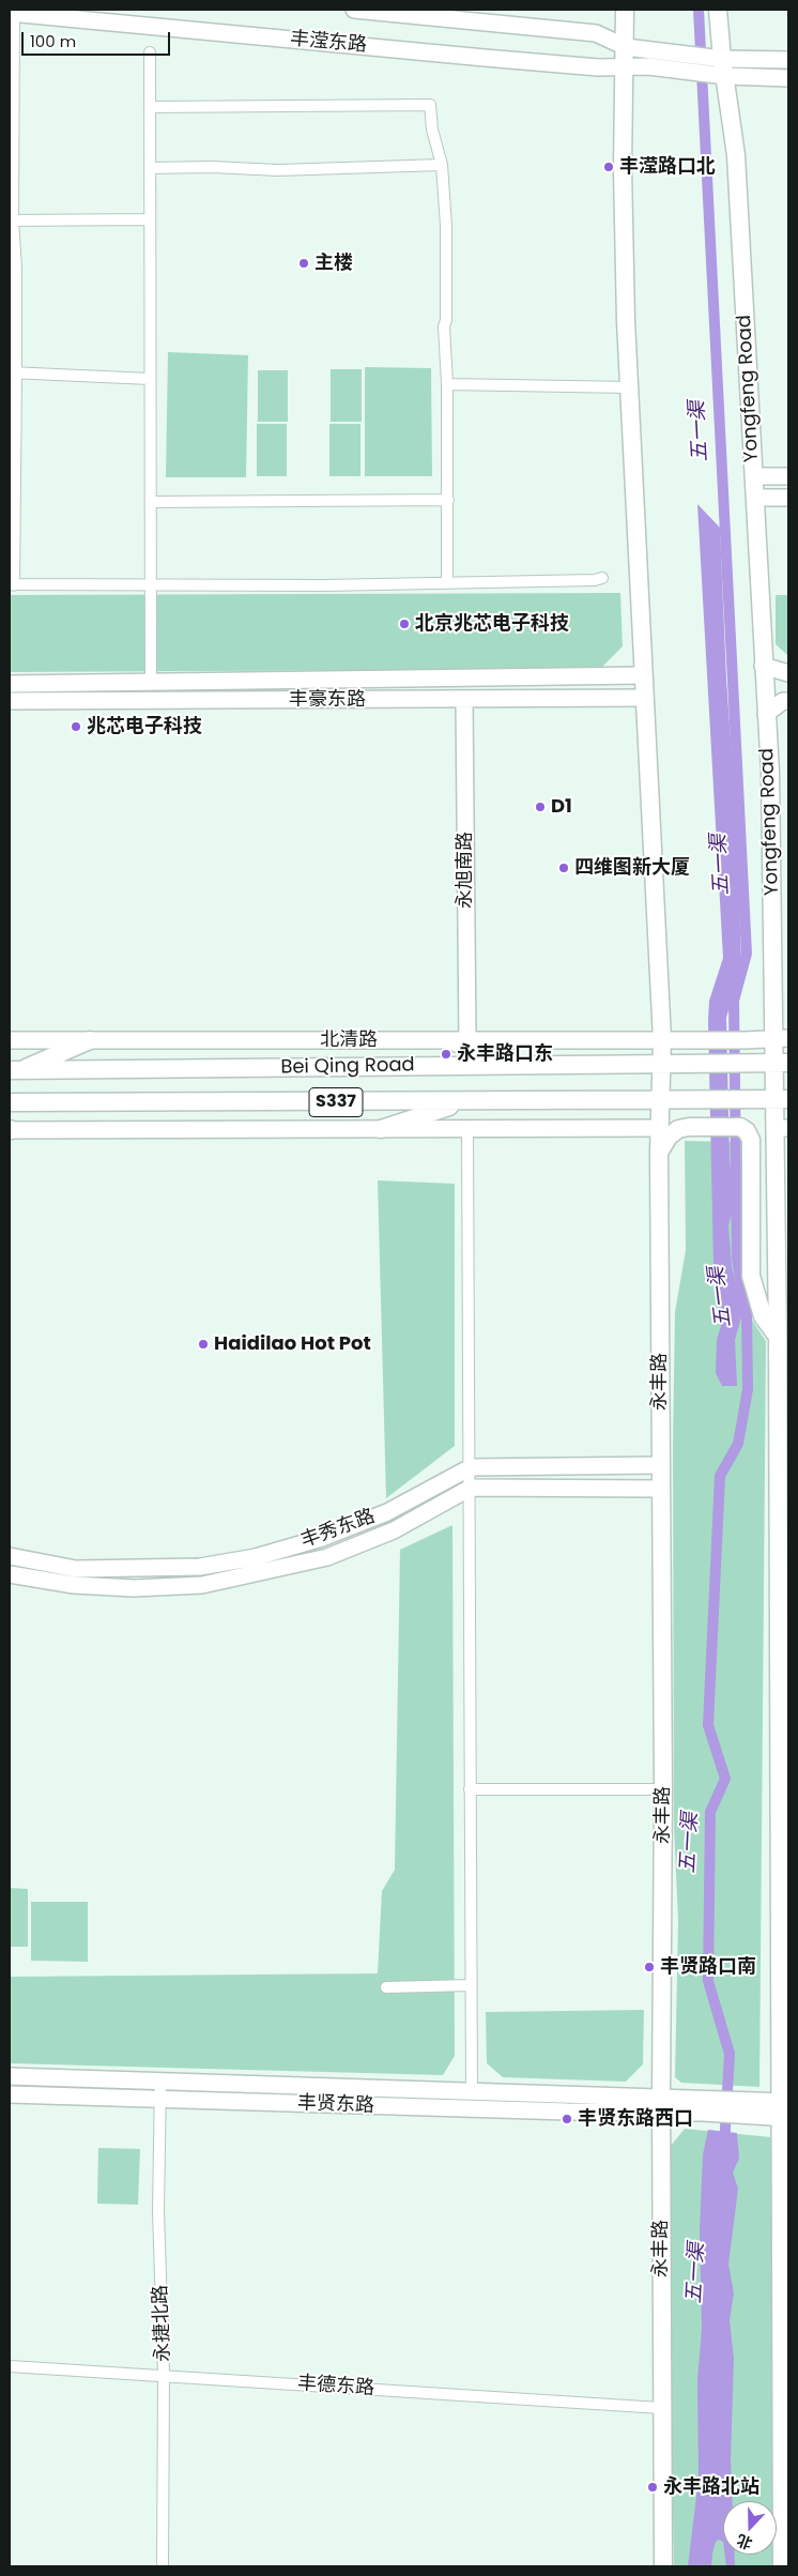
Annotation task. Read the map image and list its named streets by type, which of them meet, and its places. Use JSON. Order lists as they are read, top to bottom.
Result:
{
  "streets": {
    "main road": [
      "Yongfeng Road",
      "Bei Qing Road",
      "S337",
      "永丰路"
    ],
    "street": [
      "丰滢东路",
      "丰豪东路",
      "永旭南路",
      "北清路",
      "丰秀东路",
      "丰贤东路",
      "永捷北路",
      "丰德东路"
    ]
  },
  "crossings": [
    ["丰滢东路", "Yongfeng Road"],
    ["Yongfeng Road", "北清路"],
    ["Yongfeng Road", "Bei Qing Road"],
    ["丰豪东路", "永旭南路"],
    ["永旭南路", "北清路"],
    ["Bei Qing Road", "永丰路"],
    ["永丰路", "丰秀东路"],
    ["永丰路", "丰贤东路"],
    ["永丰路", "丰德东路"],
    ["丰贤东路", "永捷北路"],
    ["永捷北路", "丰德东路"]
  ],
  "water": ["五一渠"],
  "places": [
    "丰滢路口北",
    "主楼",
    "北京兆芯电子科技",
    "兆芯电子科技",
    "D1",
    "四维图新大厦",
    "永丰路口东",
    "Haidilao Hot Pot",
    "丰贤路口南",
    "丰贤东路西口",
    "永丰路北站"
  ],
  "scale_bar": "100 m",
  "north": "bottom"
}
